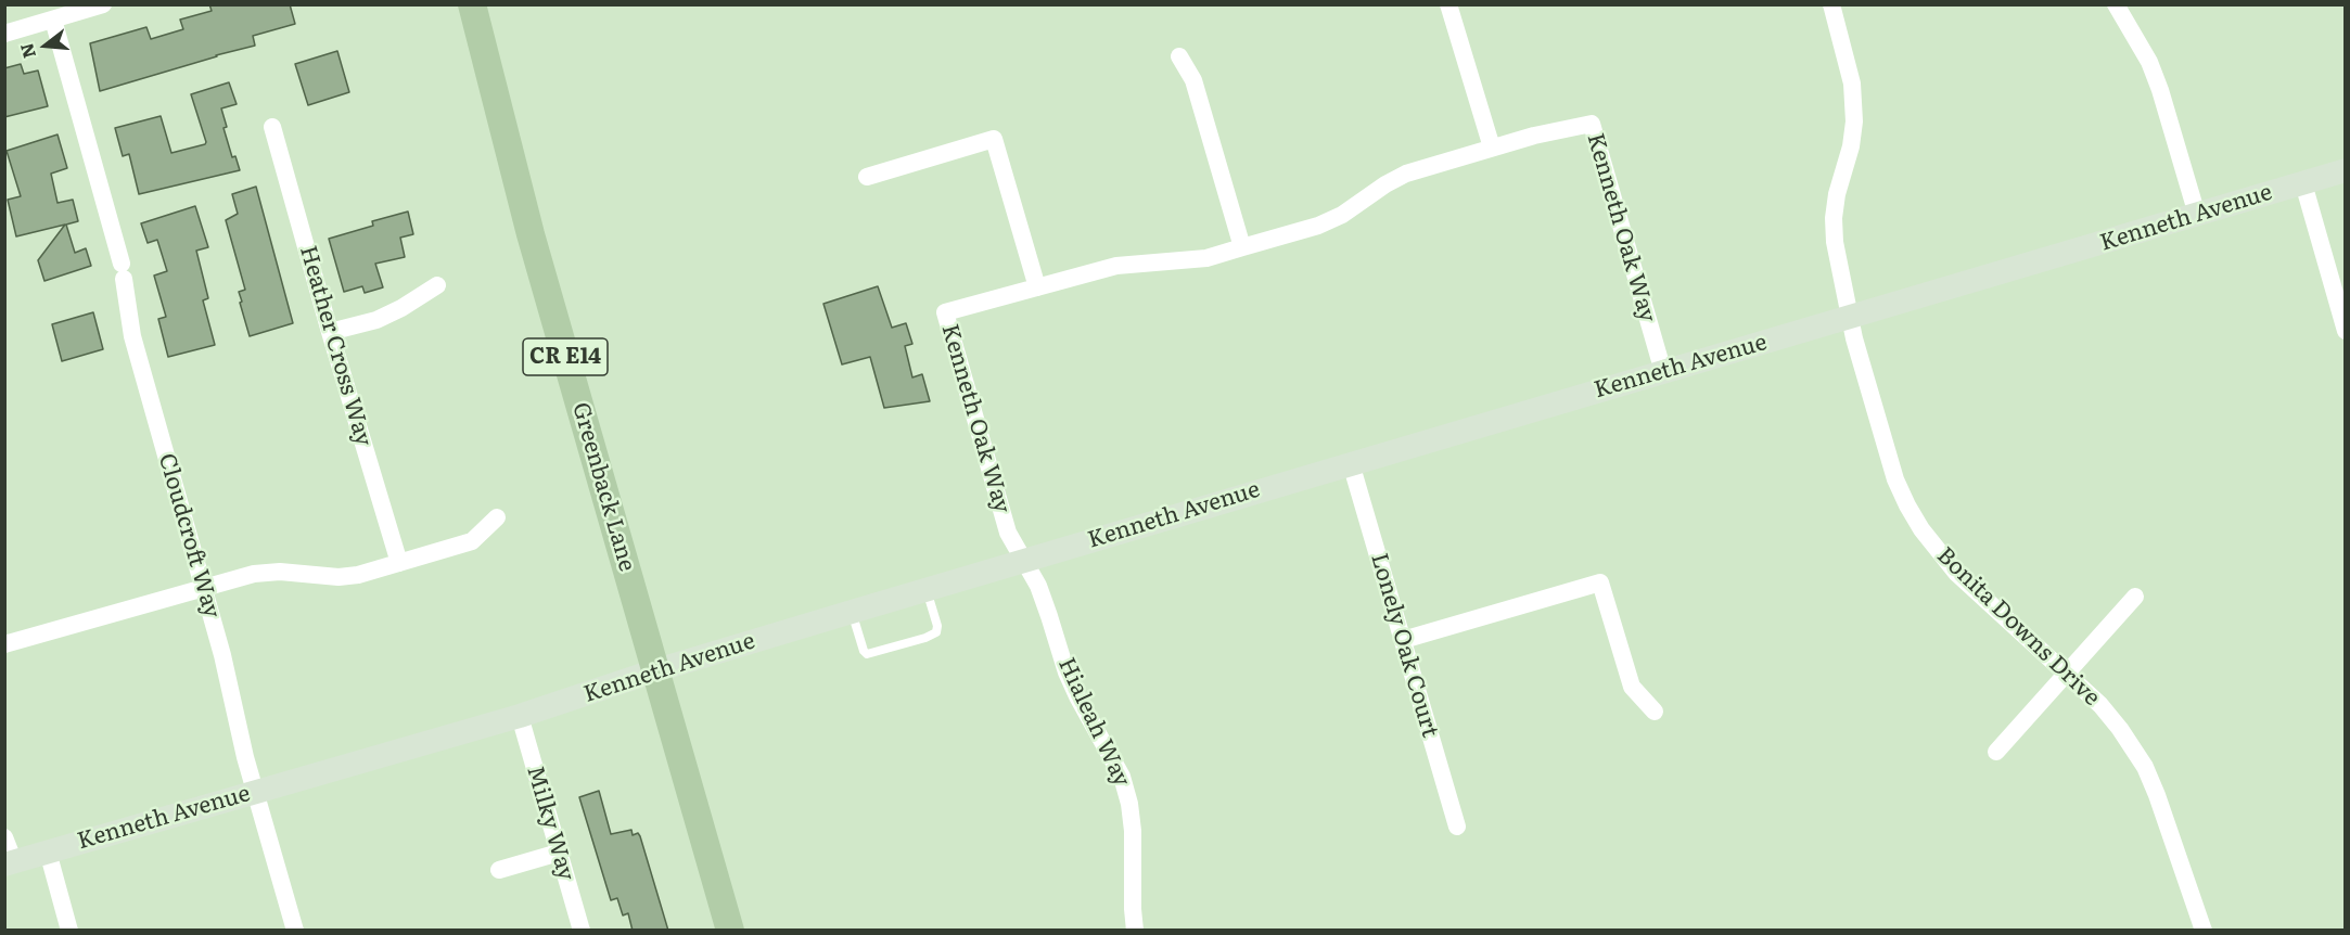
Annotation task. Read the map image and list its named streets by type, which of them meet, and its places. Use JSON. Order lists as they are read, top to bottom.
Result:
{
  "streets": {
    "main road": ["Kenneth Avenue", "CR E14", "Greenback Lane"],
    "street": [
      "Kenneth Oak Way",
      "Heather Cross Way",
      "Cloudcroft Way",
      "Bonita Downs Drive",
      "Lonely Oak Court",
      "Hialeah Way",
      "Milky Way"
    ]
  },
  "crossings": [
    ["Kenneth Avenue", "Kenneth Oak Way"],
    ["Kenneth Avenue", "Greenback Lane"],
    ["Kenneth Avenue", "Cloudcroft Way"],
    ["Kenneth Avenue", "Bonita Downs Drive"],
    ["Kenneth Avenue", "Lonely Oak Court"],
    ["Kenneth Avenue", "Hialeah Way"],
    ["Kenneth Avenue", "Milky Way"],
    ["Kenneth Oak Way", "Hialeah Way"]
  ],
  "north": "left"
}
